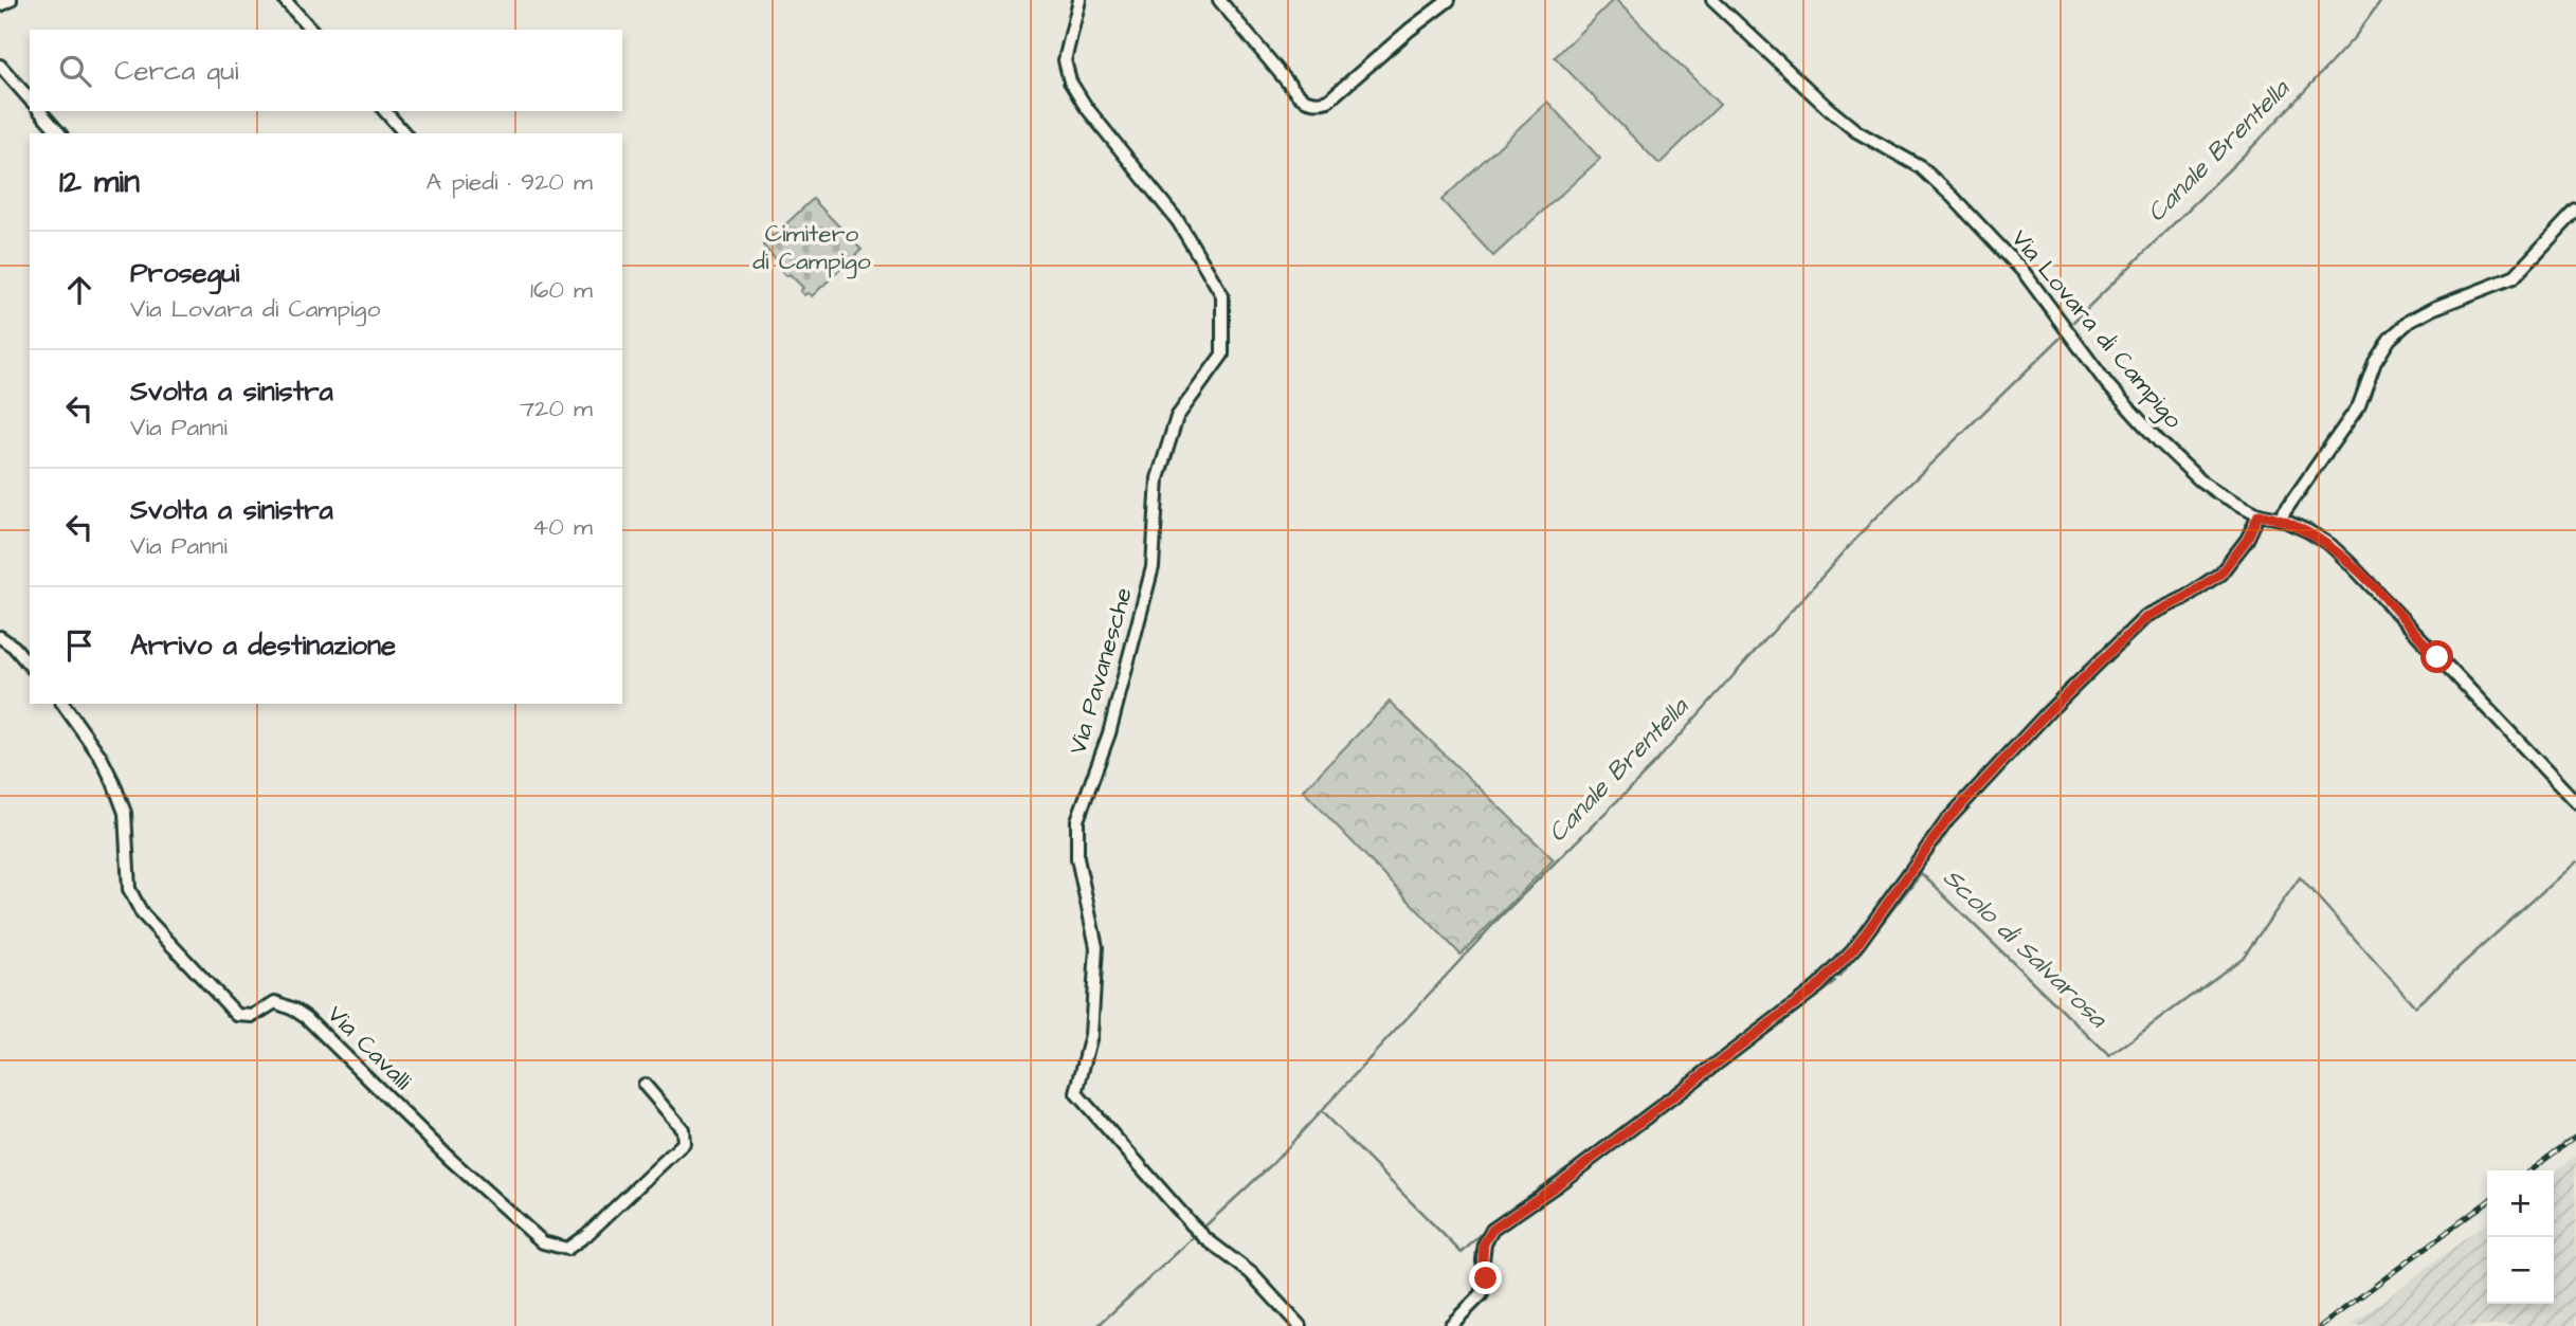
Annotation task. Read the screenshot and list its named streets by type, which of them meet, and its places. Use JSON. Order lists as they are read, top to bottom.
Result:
{
  "streets": {
    "street": ["Via Lovara di Campigo", "Via Pavanesche", "Via Cavalli"]
  },
  "water": ["Canale Brentella", "Scolo di Salvarosa"],
  "parks": ["Cimitero di Campigo"],
  "page": {
    "search": "Cerca qui",
    "heading": ["12 min", "A piedi · 920 m"],
    "list": [
      ["Prosegui", "Via Lovara di Campigo", "160 m"],
      ["Svolta a sinistra", "Via Panni", "720 m"],
      ["Svolta a sinistra", "Via Panni", "40 m"],
      "Arrivo a destinazione"
    ],
    "map_buttons": ["+", "−"]
  }
}
